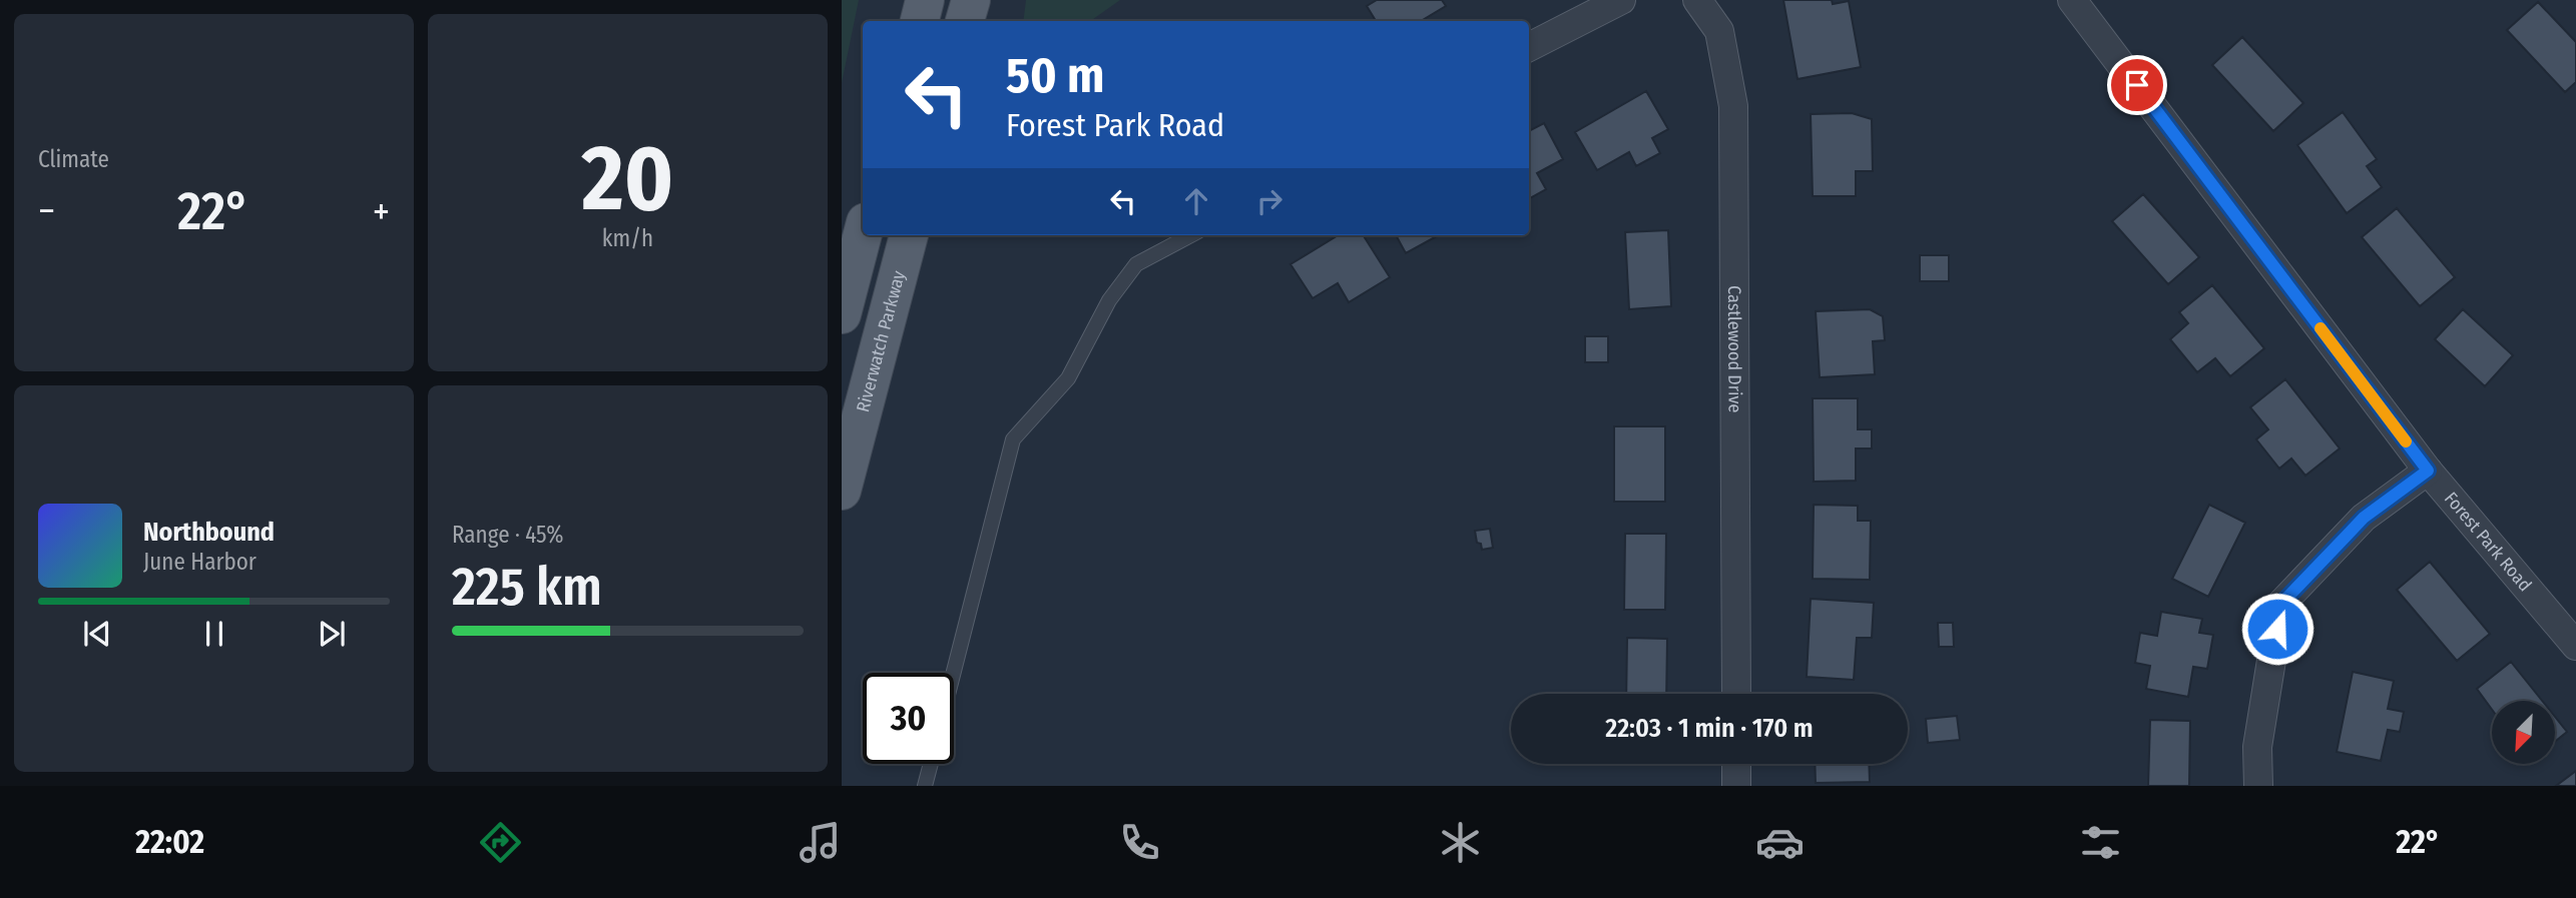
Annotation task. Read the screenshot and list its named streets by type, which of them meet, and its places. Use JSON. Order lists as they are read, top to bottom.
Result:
{
  "streets": {
    "main road": ["Riverwatch Parkway"],
    "street": ["Castlewood Drive", "Forest Park Road"]
  },
  "north": "bottom left",
  "page": {
    "tile": [
      "Climate",
      ["20", "km/h"],
      ["Range · 45%", "225 km"]
    ],
    "turn": ["50 m", "Forest Park Road"],
    "heat": ["−", "22°", "+"],
    "song": ["Northbound", "June Harbor"],
    "limit": "30",
    "trip": "22:03 · 1 min · 170 m",
    "tabs": ["22:02", "22°"]
  }
}
